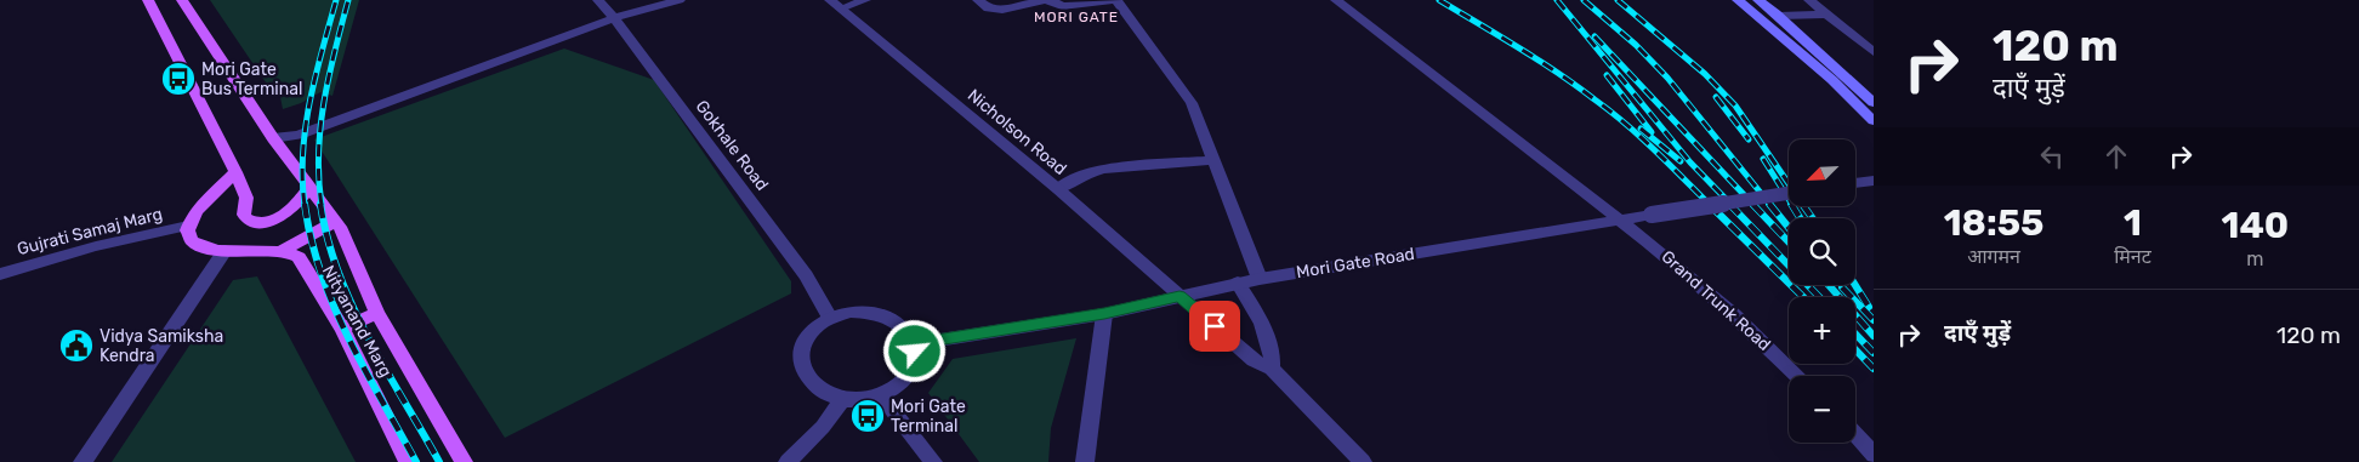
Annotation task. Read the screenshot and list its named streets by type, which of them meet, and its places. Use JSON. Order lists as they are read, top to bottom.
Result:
{
  "streets": {
    "main road": ["Nityanand Marg"],
    "street": [
      "Nicholson Road",
      "Gokhale Road",
      "Gujrati Samaj Marg",
      "Mori Gate Road",
      "Grand Trunk Road"
    ]
  },
  "crossings": [
    ["Nicholson Road", "Mori Gate Road"],
    ["Gokhale Road", "Mori Gate Road"],
    ["Gujrati Samaj Marg", "Nityanand Marg"],
    ["Mori Gate Road", "Grand Trunk Road"]
  ],
  "districts": ["MORI GATE"],
  "places": {
    "bus stop": ["Mori Gate Bus Terminal", "Mori Gate Terminal"],
    "public building": ["Vidya Samiksha Kendra"]
  },
  "north": "bottom left",
  "page": {
    "turn": ["120 m", "दाएँ मुड़ें"],
    "map_buttons": ["+", "−"],
    "eta": [
      "18:55",
      "आगमन",
      "1",
      "मिनट",
      "140",
      "m"
    ],
    "list": [
      {
        "name": "दाएँ मुड़ें",
        "value": "120 m"
      }
    ]
  }
}
